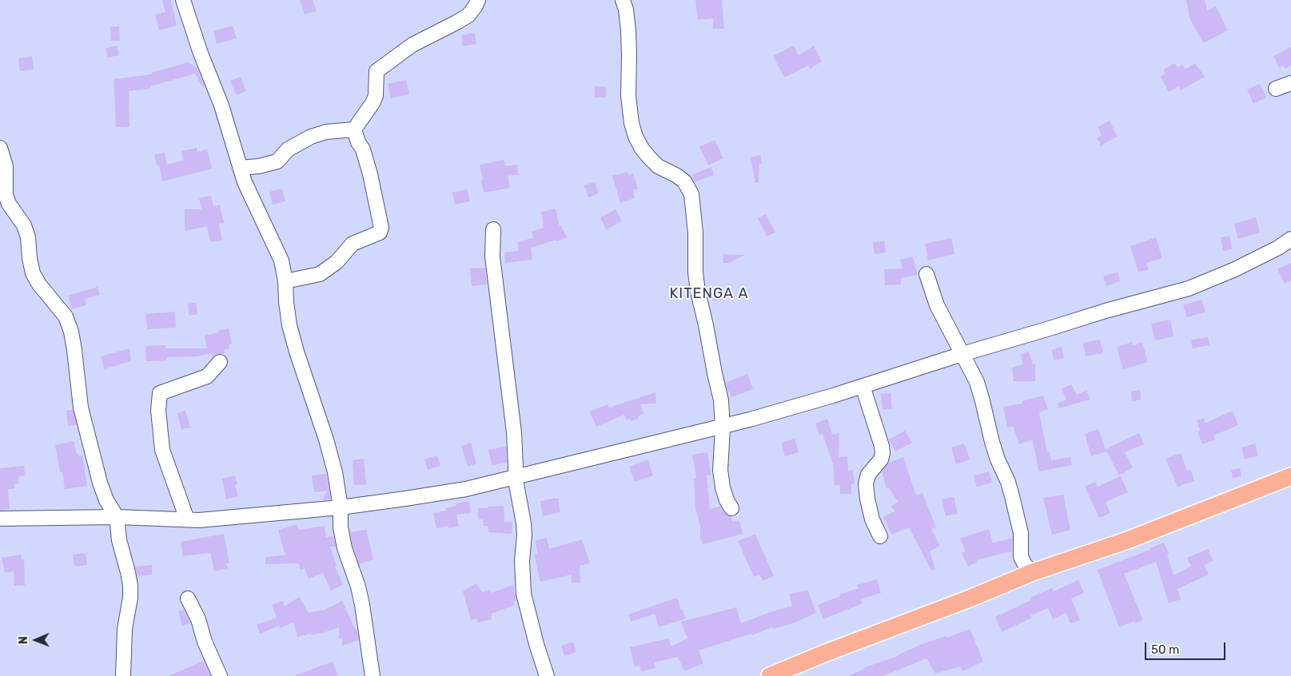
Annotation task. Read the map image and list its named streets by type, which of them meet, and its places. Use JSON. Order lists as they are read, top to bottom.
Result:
{
  "districts": ["KITENGA A"],
  "scale_bar": "50 m",
  "north": "left"
}
